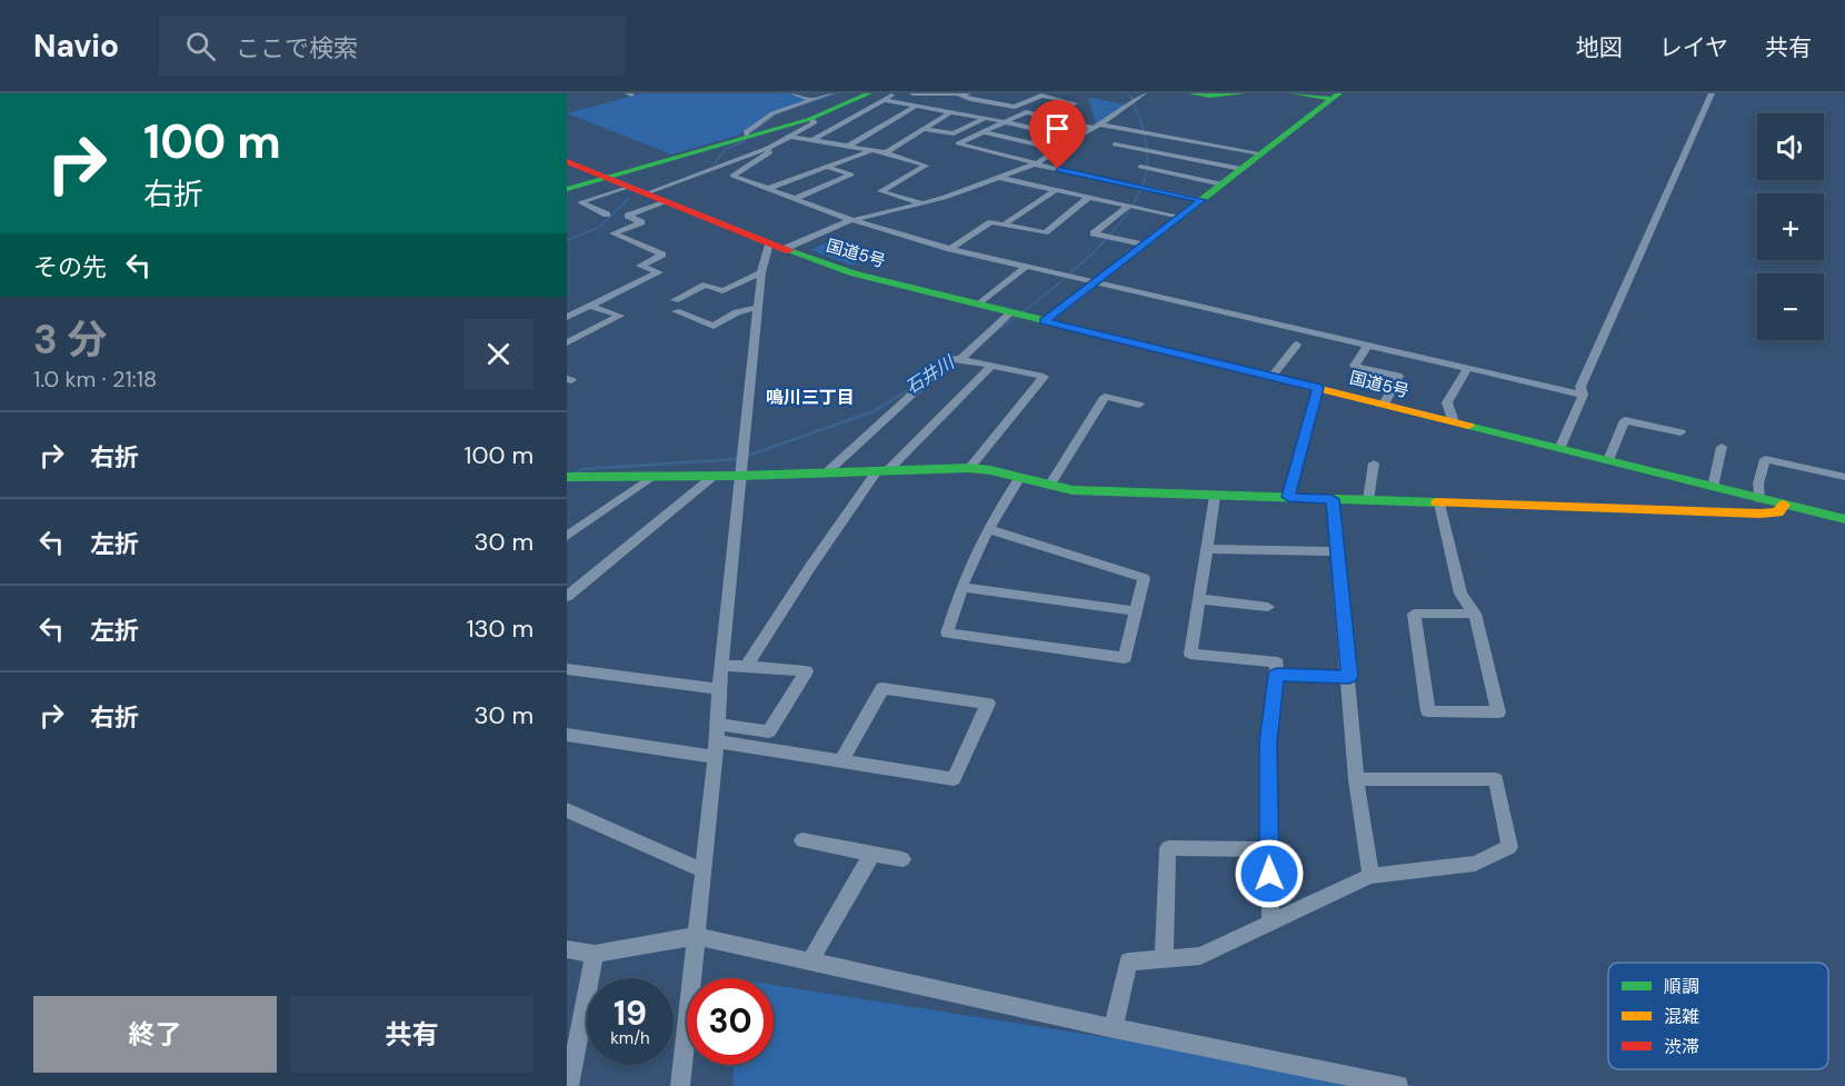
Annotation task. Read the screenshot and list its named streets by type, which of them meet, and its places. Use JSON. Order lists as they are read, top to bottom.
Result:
{
  "streets": {
    "main road": ["国道5号"]
  },
  "districts": ["鳴川三丁目"],
  "water": ["石井川"],
  "legend": ["順調", "混雑", "渋滞"],
  "page": {
    "header": "Navio",
    "search": "ここで検索",
    "nav": ["地図", "レイヤ", "共有"],
    "turn": ["100 m", "右折"],
    "map_buttons": ["+", "−"],
    "then": "その先",
    "heading": ["3 分", "1.0 km · 21:18"],
    "list": [
      {
        "name": "右折",
        "value": "100 m"
      },
      {
        "name": "左折",
        "value": "30 m"
      },
      {
        "name": "左折",
        "value": "130 m"
      },
      {
        "name": "右折",
        "value": "30 m"
      }
    ],
    "speed": "19 km/h",
    "limit": "30",
    "buttons": ["終了", "共有"]
  }
}
